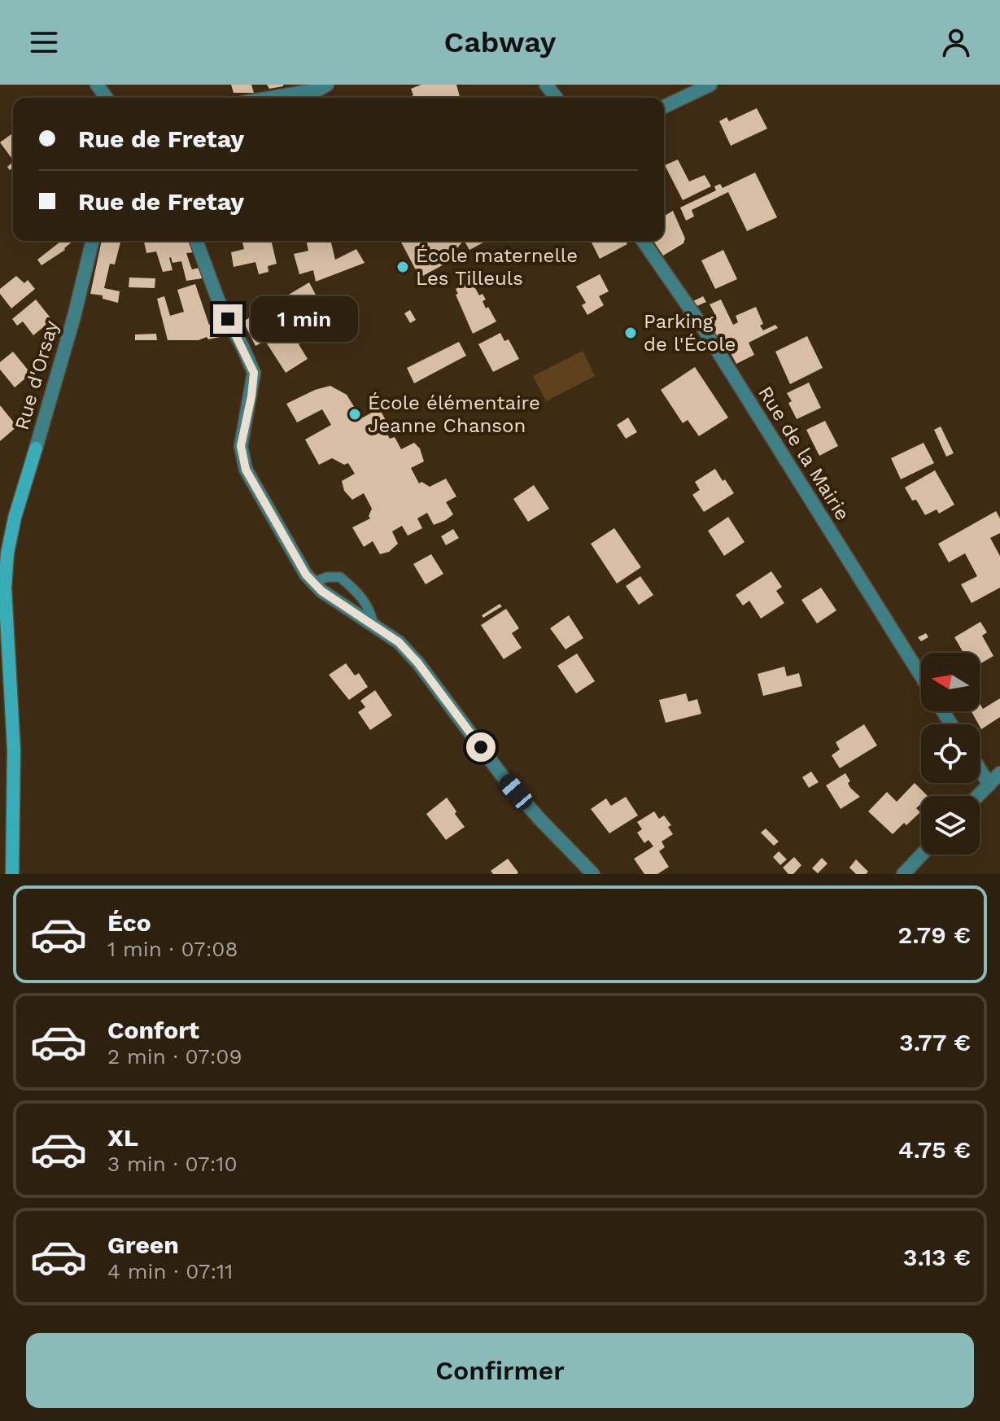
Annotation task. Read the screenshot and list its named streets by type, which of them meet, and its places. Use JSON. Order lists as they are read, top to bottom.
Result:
{
  "streets": {
    "main road": ["Rue d'Orsay"],
    "street": ["Rue de la Mairie"]
  },
  "places": ["École maternelle Les Tilleuls", "Parking de l'École", "École élémentaire Jeanne Chanson"],
  "north": "left",
  "page": {
    "header": "Cabway",
    "banner": ["Rue de Fretay", "Rue de Fretay"],
    "bubble": "1 min",
    "list": [
      {
        "name": "Éco",
        "note": "1 min · 07:08",
        "value": "2.79 €"
      },
      {
        "name": "Confort",
        "note": "2 min · 07:09",
        "value": "3.77 €"
      },
      {
        "name": "XL",
        "note": "3 min · 07:10",
        "value": "4.75 €"
      },
      {
        "name": "Green",
        "note": "4 min · 07:11",
        "value": "3.13 €"
      }
    ],
    "buttons": "Confirmer"
  }
}
